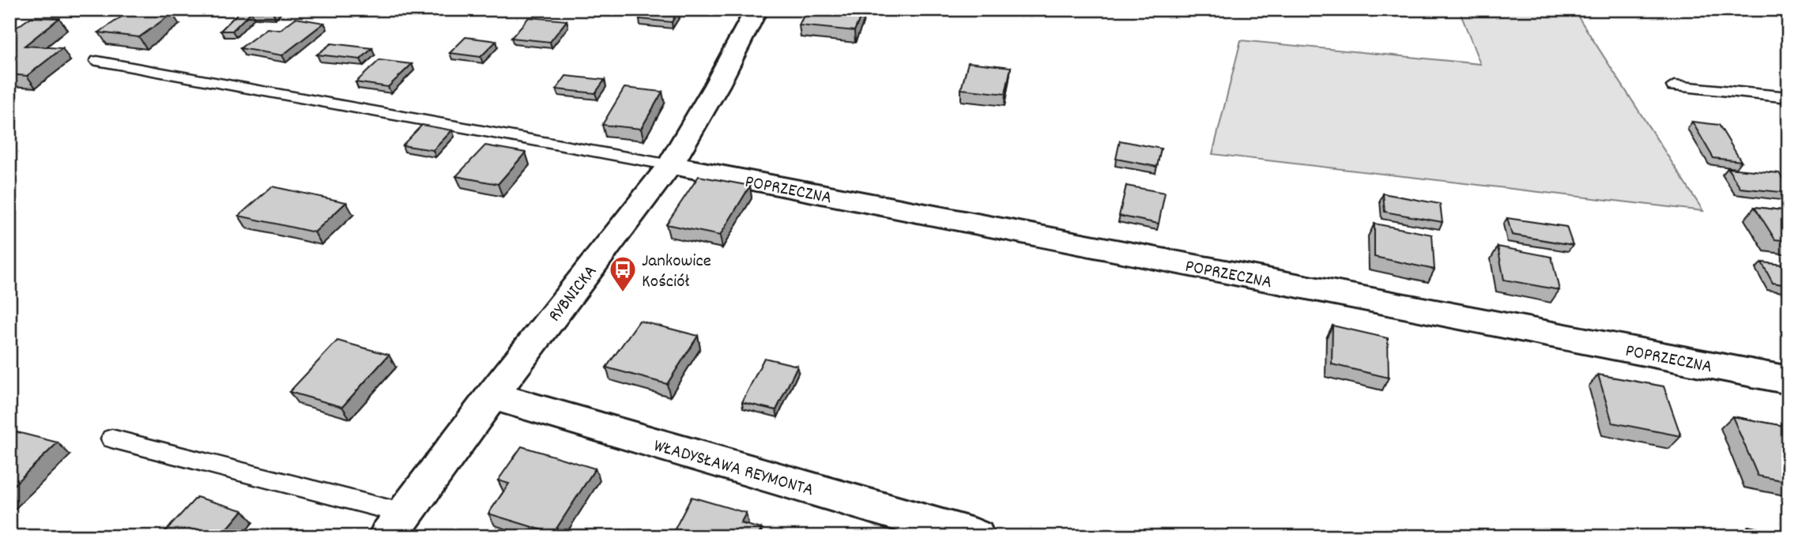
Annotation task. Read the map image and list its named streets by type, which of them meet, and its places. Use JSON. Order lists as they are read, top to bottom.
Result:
{
  "streets": {
    "street": ["POPRZECZNA", "RYBNICKA", "WŁADYSŁAWA REYMONTA"]
  },
  "crossings": [
    ["POPRZECZNA", "RYBNICKA"],
    ["RYBNICKA", "WŁADYSŁAWA REYMONTA"]
  ],
  "places": {
    "bus stop": ["Jankowice Kościół"]
  }
}
